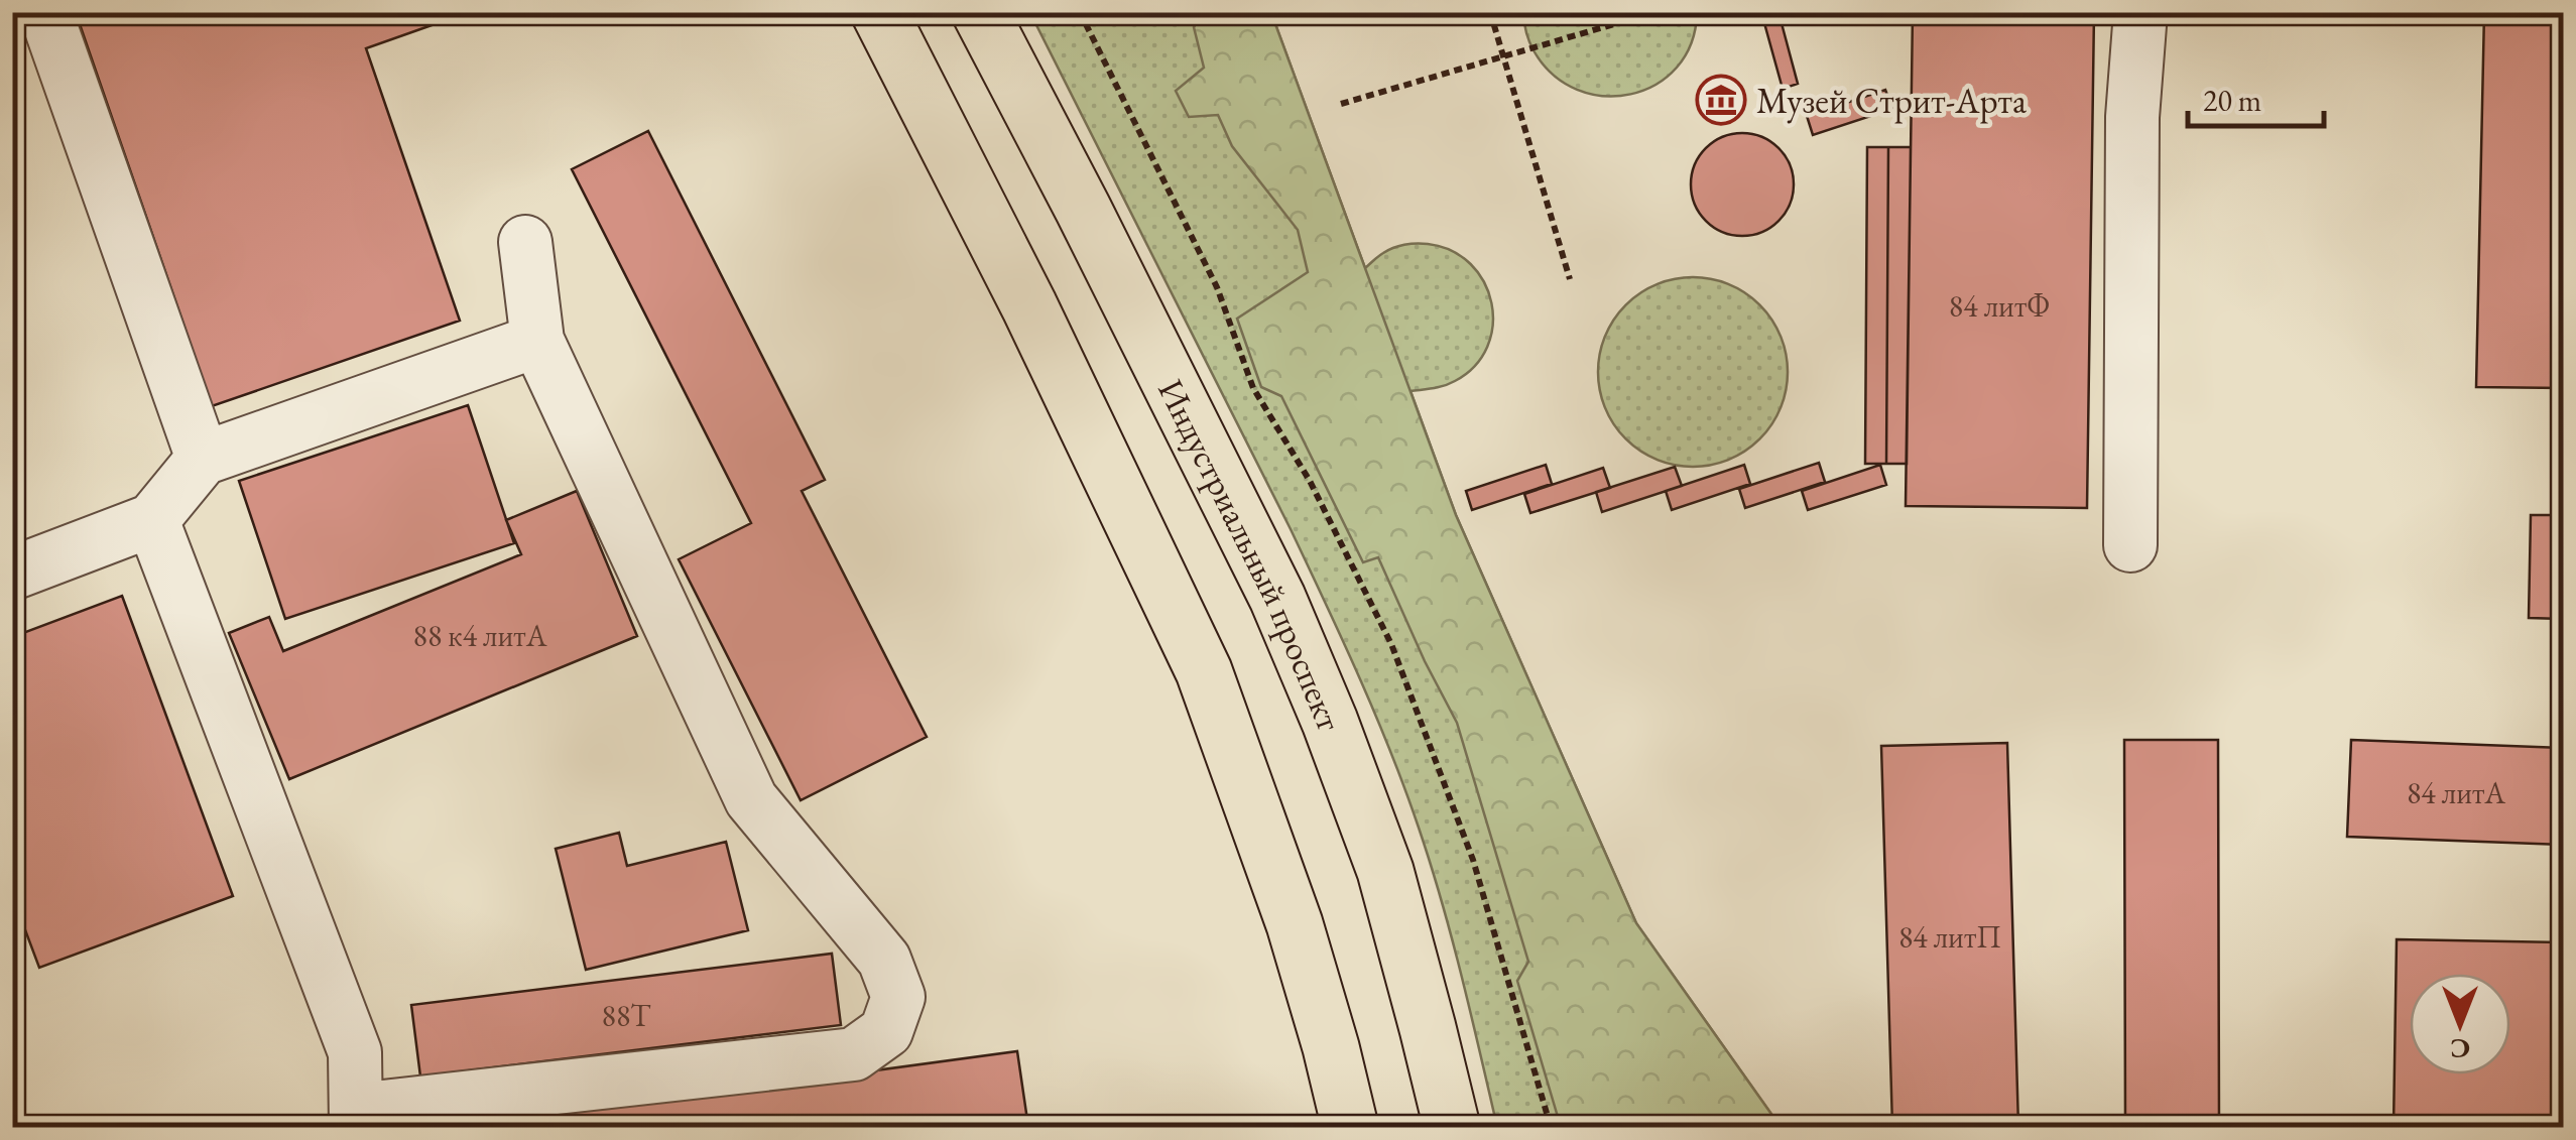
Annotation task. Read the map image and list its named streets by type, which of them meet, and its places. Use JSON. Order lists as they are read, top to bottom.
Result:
{
  "streets": {
    "main road": ["Индустриальный проспект"]
  },
  "places": {
    "museum": ["Музей Стрит-Арта"]
  },
  "house_numbers": [
    "84 литФ",
    "88 к4 литА",
    "84 литА",
    "84 литП",
    "88Т"
  ],
  "scale_bar": "20 m",
  "north": "bottom"
}
